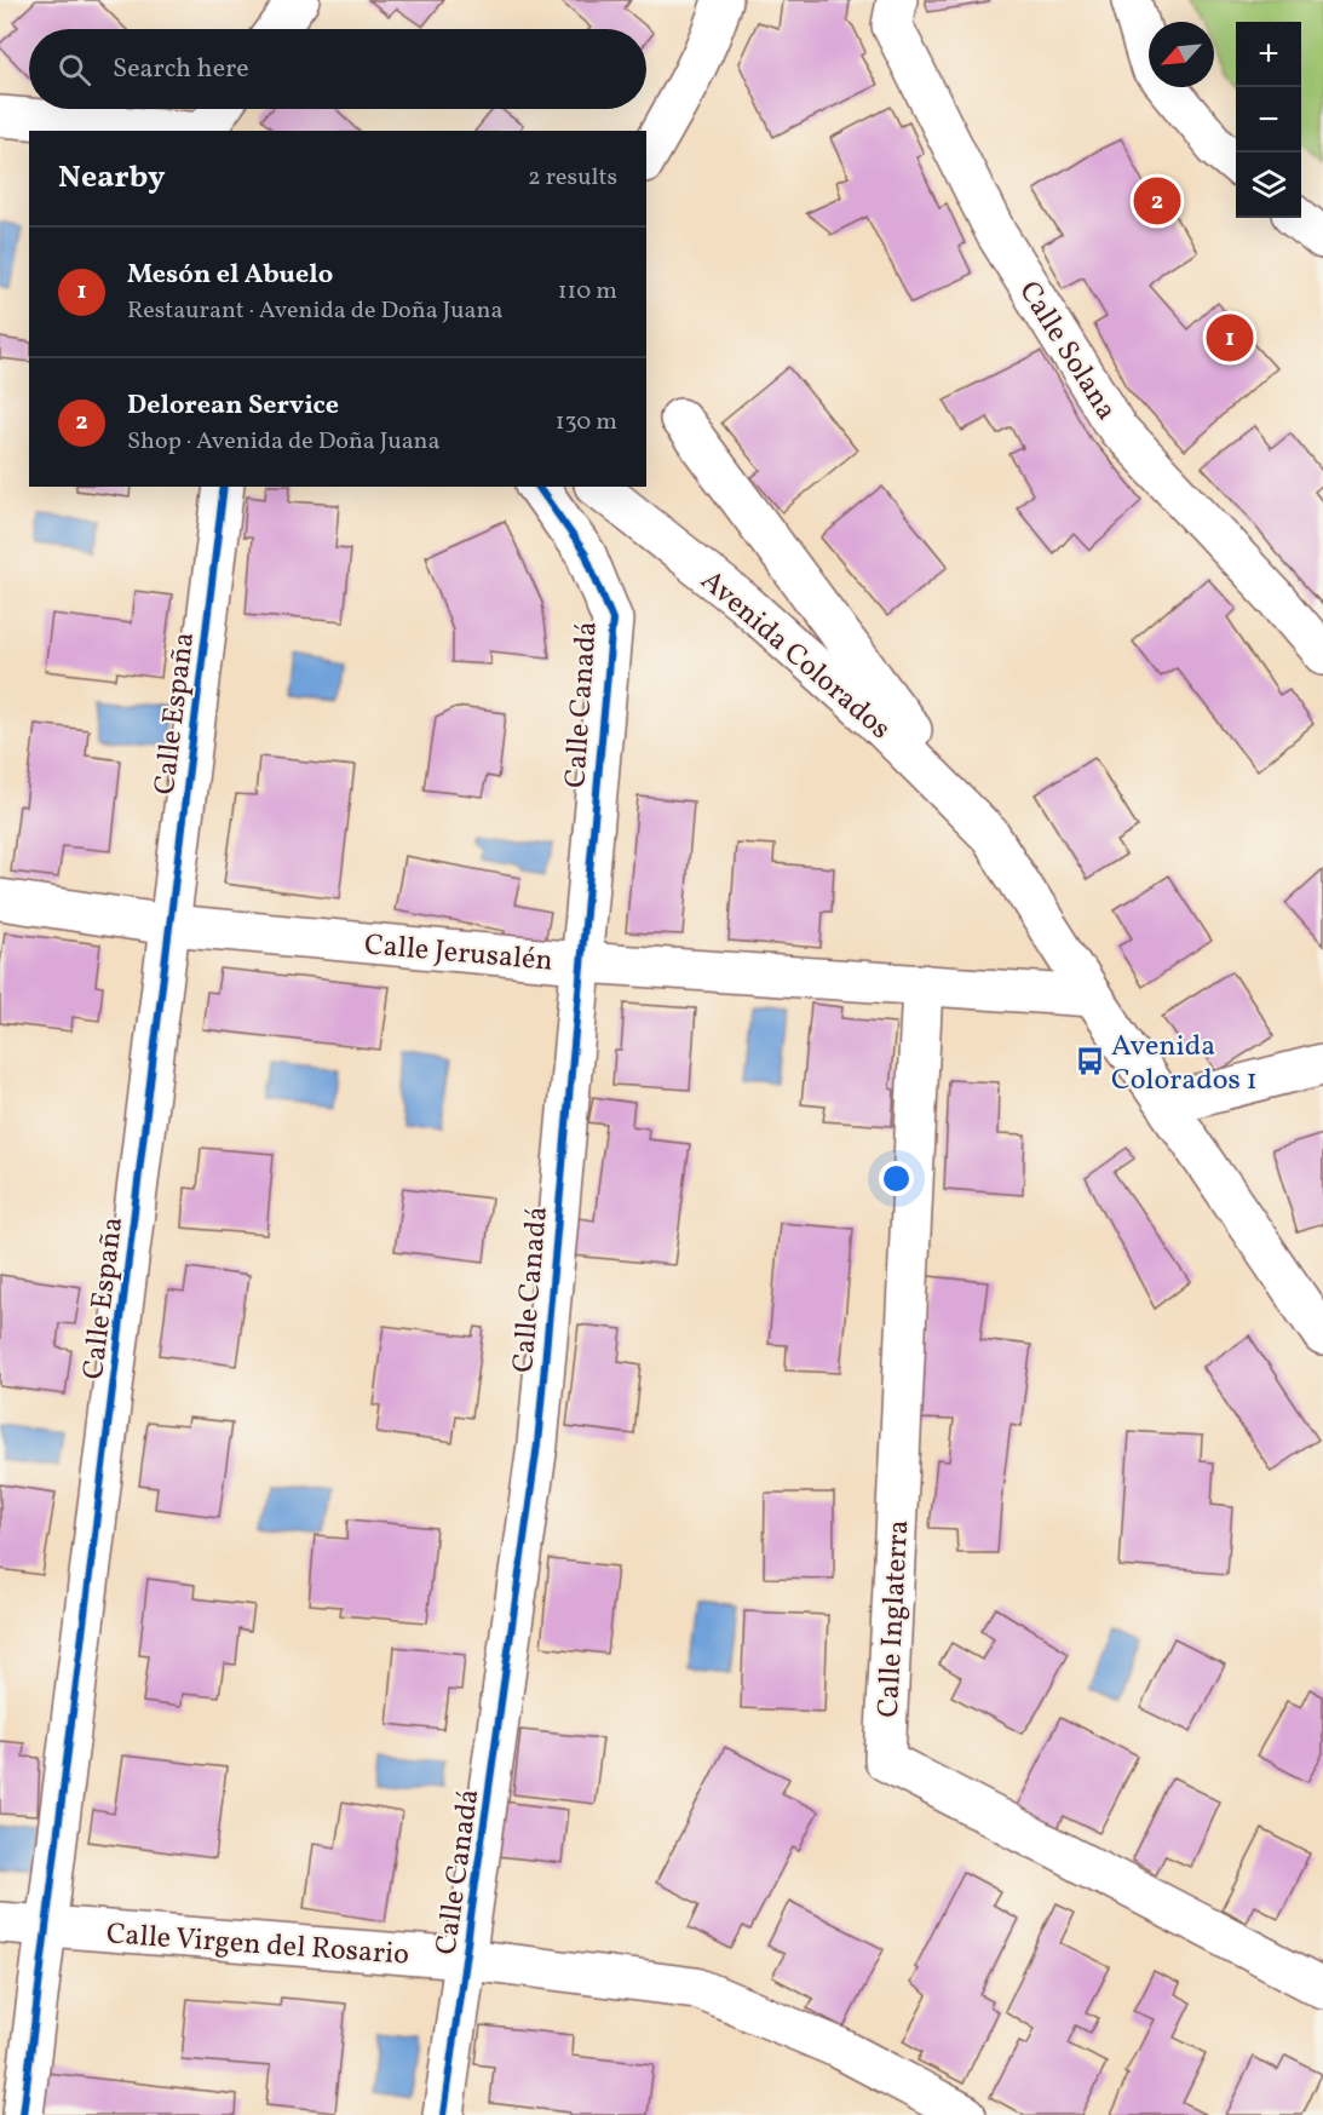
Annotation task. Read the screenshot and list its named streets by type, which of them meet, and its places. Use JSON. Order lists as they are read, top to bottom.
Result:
{
  "streets": {
    "street": [
      "Calle Solana",
      "Avenida Colorados",
      "Calle Canadá",
      "Calle España",
      "Calle Jerusalén",
      "Calle Inglaterra",
      "Calle Virgen del Rosario"
    ]
  },
  "crossings": [
    ["Avenida Colorados", "Calle Jerusalén"],
    ["Calle Canadá", "Calle Jerusalén"],
    ["Calle Canadá", "Calle Virgen del Rosario"],
    ["Calle España", "Calle Jerusalén"],
    ["Calle España", "Calle Virgen del Rosario"],
    ["Calle Jerusalén", "Calle Inglaterra"]
  ],
  "places": {
    "bus stop": ["Avenida Colorados 1"]
  },
  "north": "bottom left",
  "page": {
    "map_buttons": ["+", "−"],
    "search": "Search here",
    "heading": ["Nearby", "2 results"],
    "pins": ["2", "1"],
    "list": [
      {
        "mark": "1",
        "name": "Mesón el Abuelo",
        "note": "Restaurant · Avenida de Doña Juana",
        "value": "110 m"
      },
      {
        "mark": "2",
        "name": "Delorean Service",
        "note": "Shop · Avenida de Doña Juana",
        "value": "130 m"
      }
    ]
  }
}
